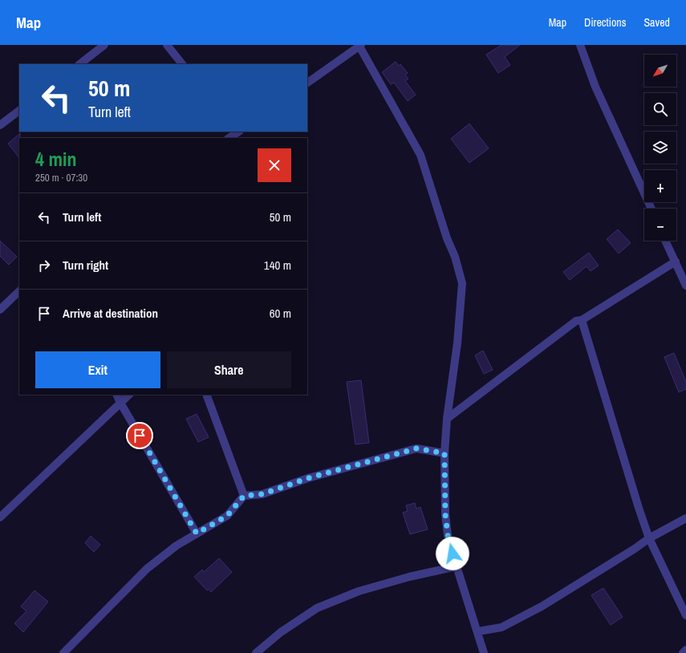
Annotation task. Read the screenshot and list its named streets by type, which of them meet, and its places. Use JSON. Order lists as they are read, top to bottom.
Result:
{
  "north": "bottom left",
  "page": {
    "header": "Map",
    "nav": ["Map", "Directions", "Saved"],
    "map_buttons": ["+", "−"],
    "turn": ["50 m", "Turn left"],
    "heading": ["4 min", "250 m · 07:30"],
    "list": [
      {
        "name": "Turn left",
        "value": "50 m"
      },
      {
        "name": "Turn right",
        "value": "140 m"
      },
      {
        "name": "Arrive at destination",
        "value": "60 m"
      }
    ],
    "buttons": ["Exit", "Share"]
  }
}
